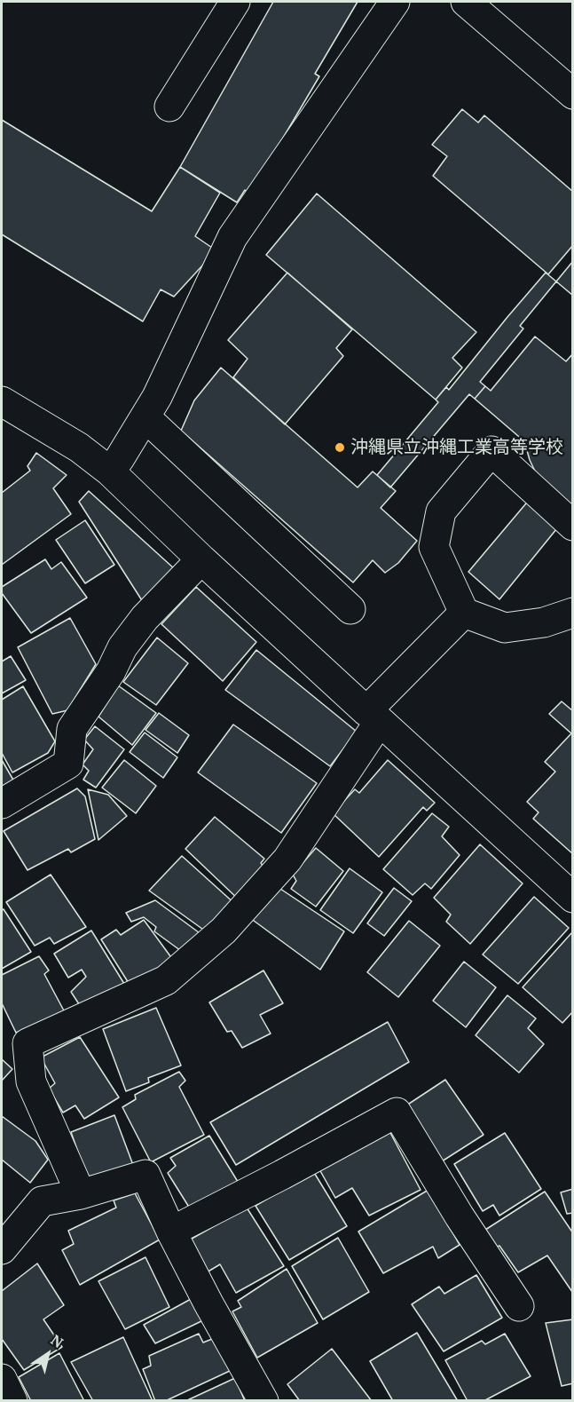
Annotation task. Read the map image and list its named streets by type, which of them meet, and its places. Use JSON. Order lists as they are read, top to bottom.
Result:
{
  "places": ["沖縄県立沖縄工業高等学校"],
  "north": "top right"
}
